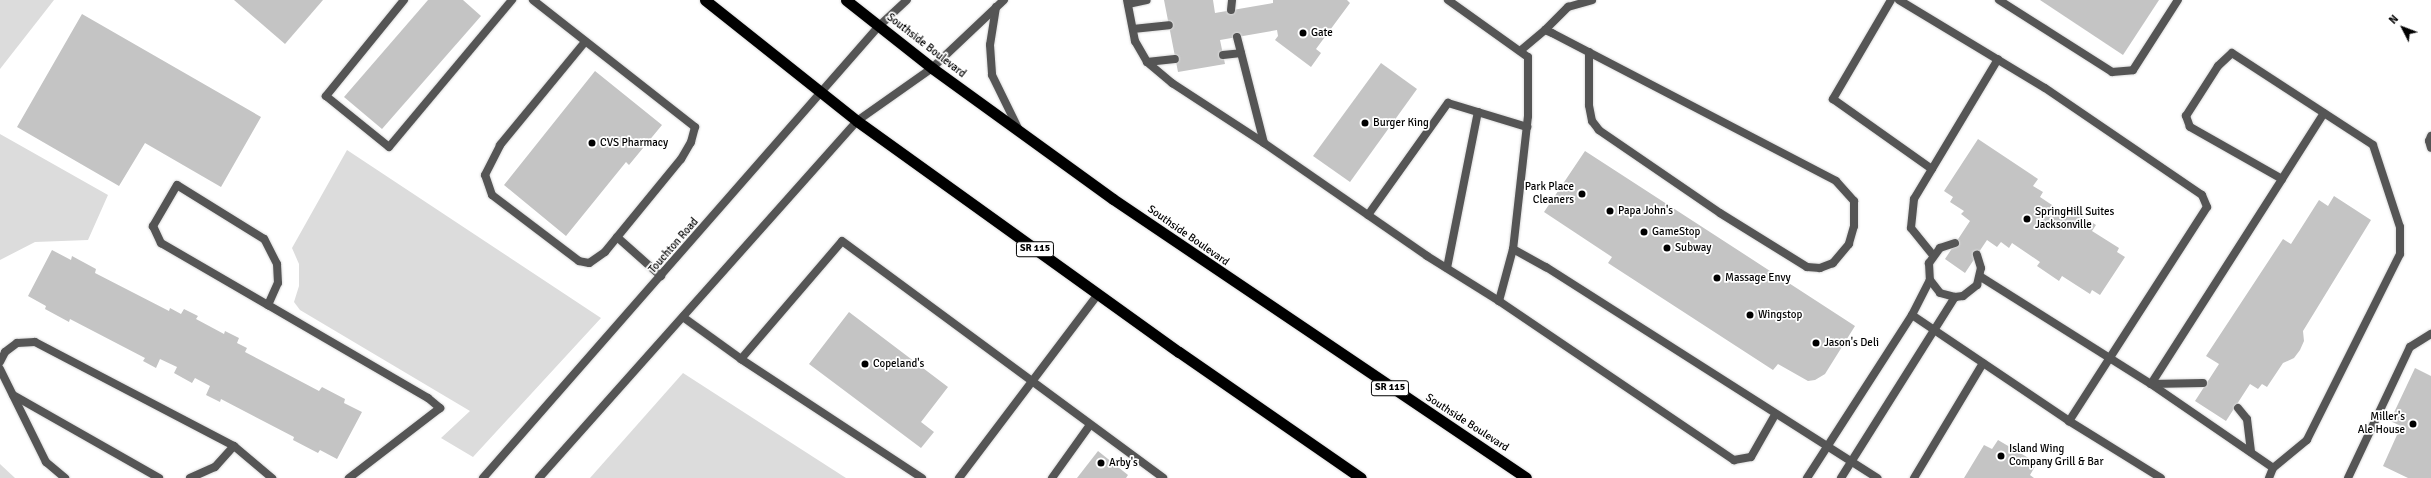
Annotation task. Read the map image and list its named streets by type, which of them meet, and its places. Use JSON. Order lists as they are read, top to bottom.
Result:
{
  "streets": {
    "highway": ["Southside Boulevard", "SR 115"],
    "street": ["Touchton Road"]
  },
  "crossings": [
    ["Southside Boulevard", "Touchton Road"],
    ["Touchton Road", "SR 115"]
  ],
  "places": [
    "Gate",
    "Burger King",
    "CVS Pharmacy",
    "Park Place Cleaners",
    "Papa John's",
    "SpringHill Suites Jacksonville",
    "GameStop",
    "Subway",
    "Massage Envy",
    "Wingstop",
    "Jason's Deli",
    "Copeland's",
    "Miller's Ale House",
    "Island Wing Company Grill & Bar",
    "Arby's"
  ],
  "north": "top left"
}
